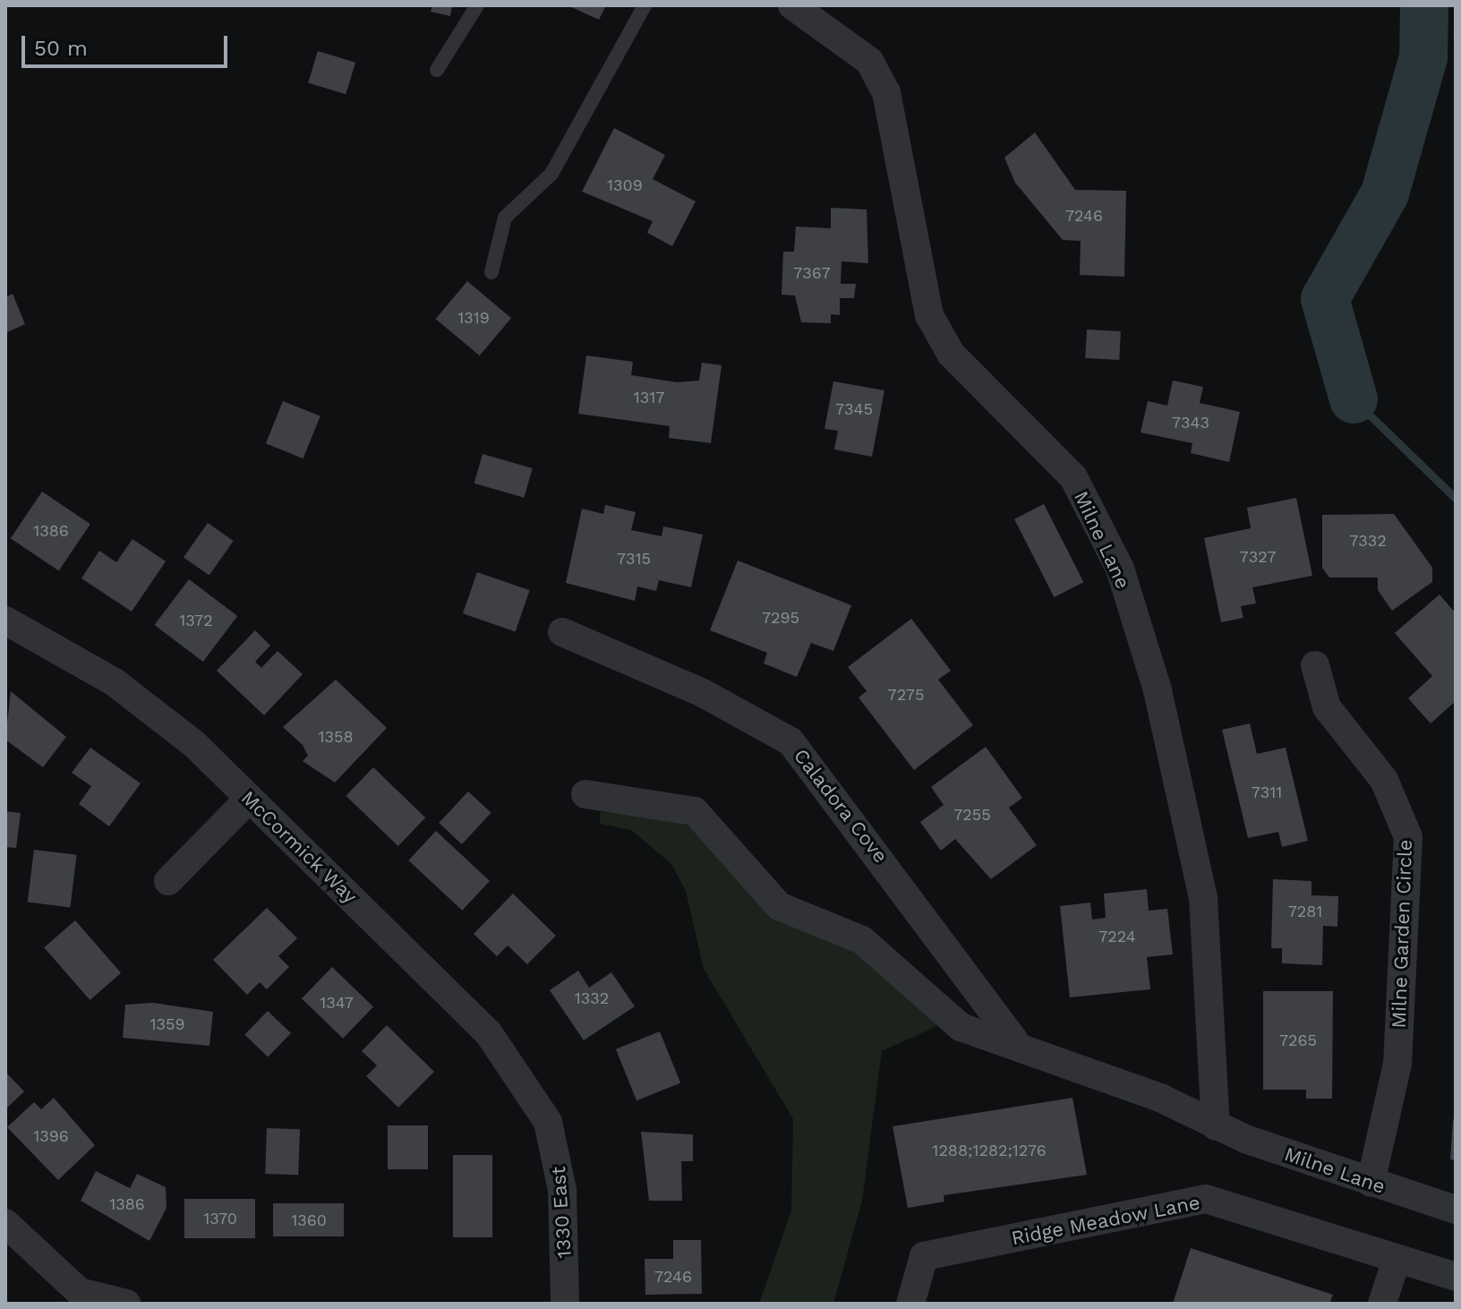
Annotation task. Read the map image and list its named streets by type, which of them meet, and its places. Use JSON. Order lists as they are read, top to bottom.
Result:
{
  "streets": {
    "street": [
      "Milne Lane",
      "Caladora Cove",
      "McCormick Way",
      "Milne Garden Circle",
      "1330 East",
      "Ridge Meadow Lane"
    ]
  },
  "crossings": [
    ["Milne Lane", "Caladora Cove"],
    ["Milne Lane", "Milne Garden Circle"],
    ["McCormick Way", "1330 East"]
  ],
  "house_numbers": [
    "1309",
    "7246",
    "7367",
    "1319",
    "1317",
    "7345",
    "7343",
    "1386",
    "7332",
    "7327",
    "7315",
    "7295",
    "1372",
    "7275",
    "1358",
    "7311",
    "7255",
    "7281",
    "7224",
    "1332",
    "1347",
    "1359",
    "7265",
    "1396",
    "1288;1282;1276",
    "1386",
    "1370",
    "1360",
    "7246"
  ],
  "scale_bar": "50 m"
}
